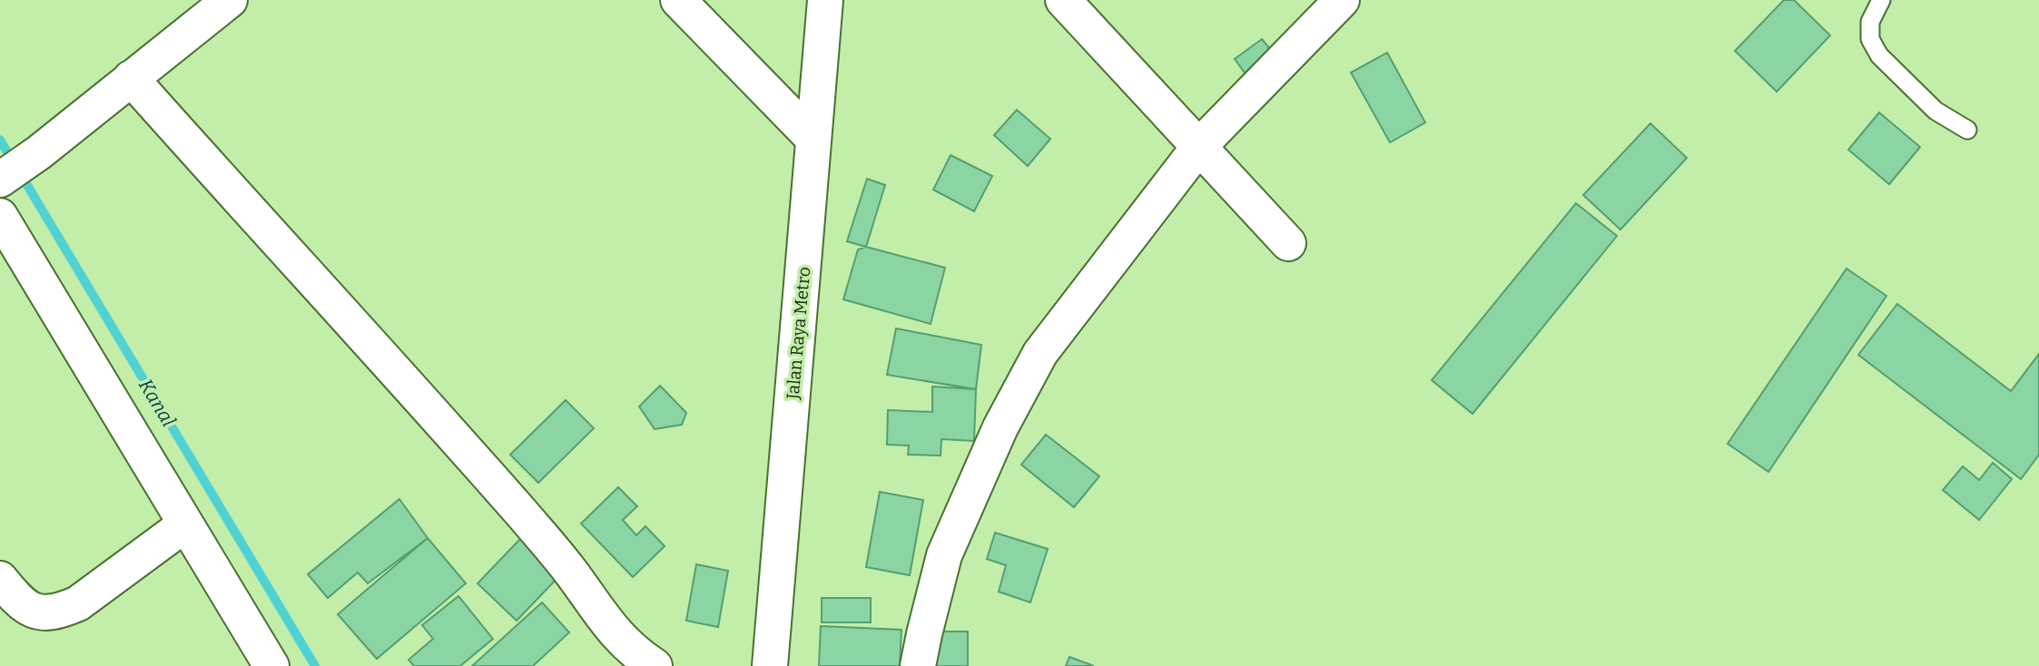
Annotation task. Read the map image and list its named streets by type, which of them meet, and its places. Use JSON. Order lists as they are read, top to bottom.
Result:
{
  "streets": {
    "main road": ["Jalan Raya Metro"]
  },
  "water": ["Kanal"]
}
